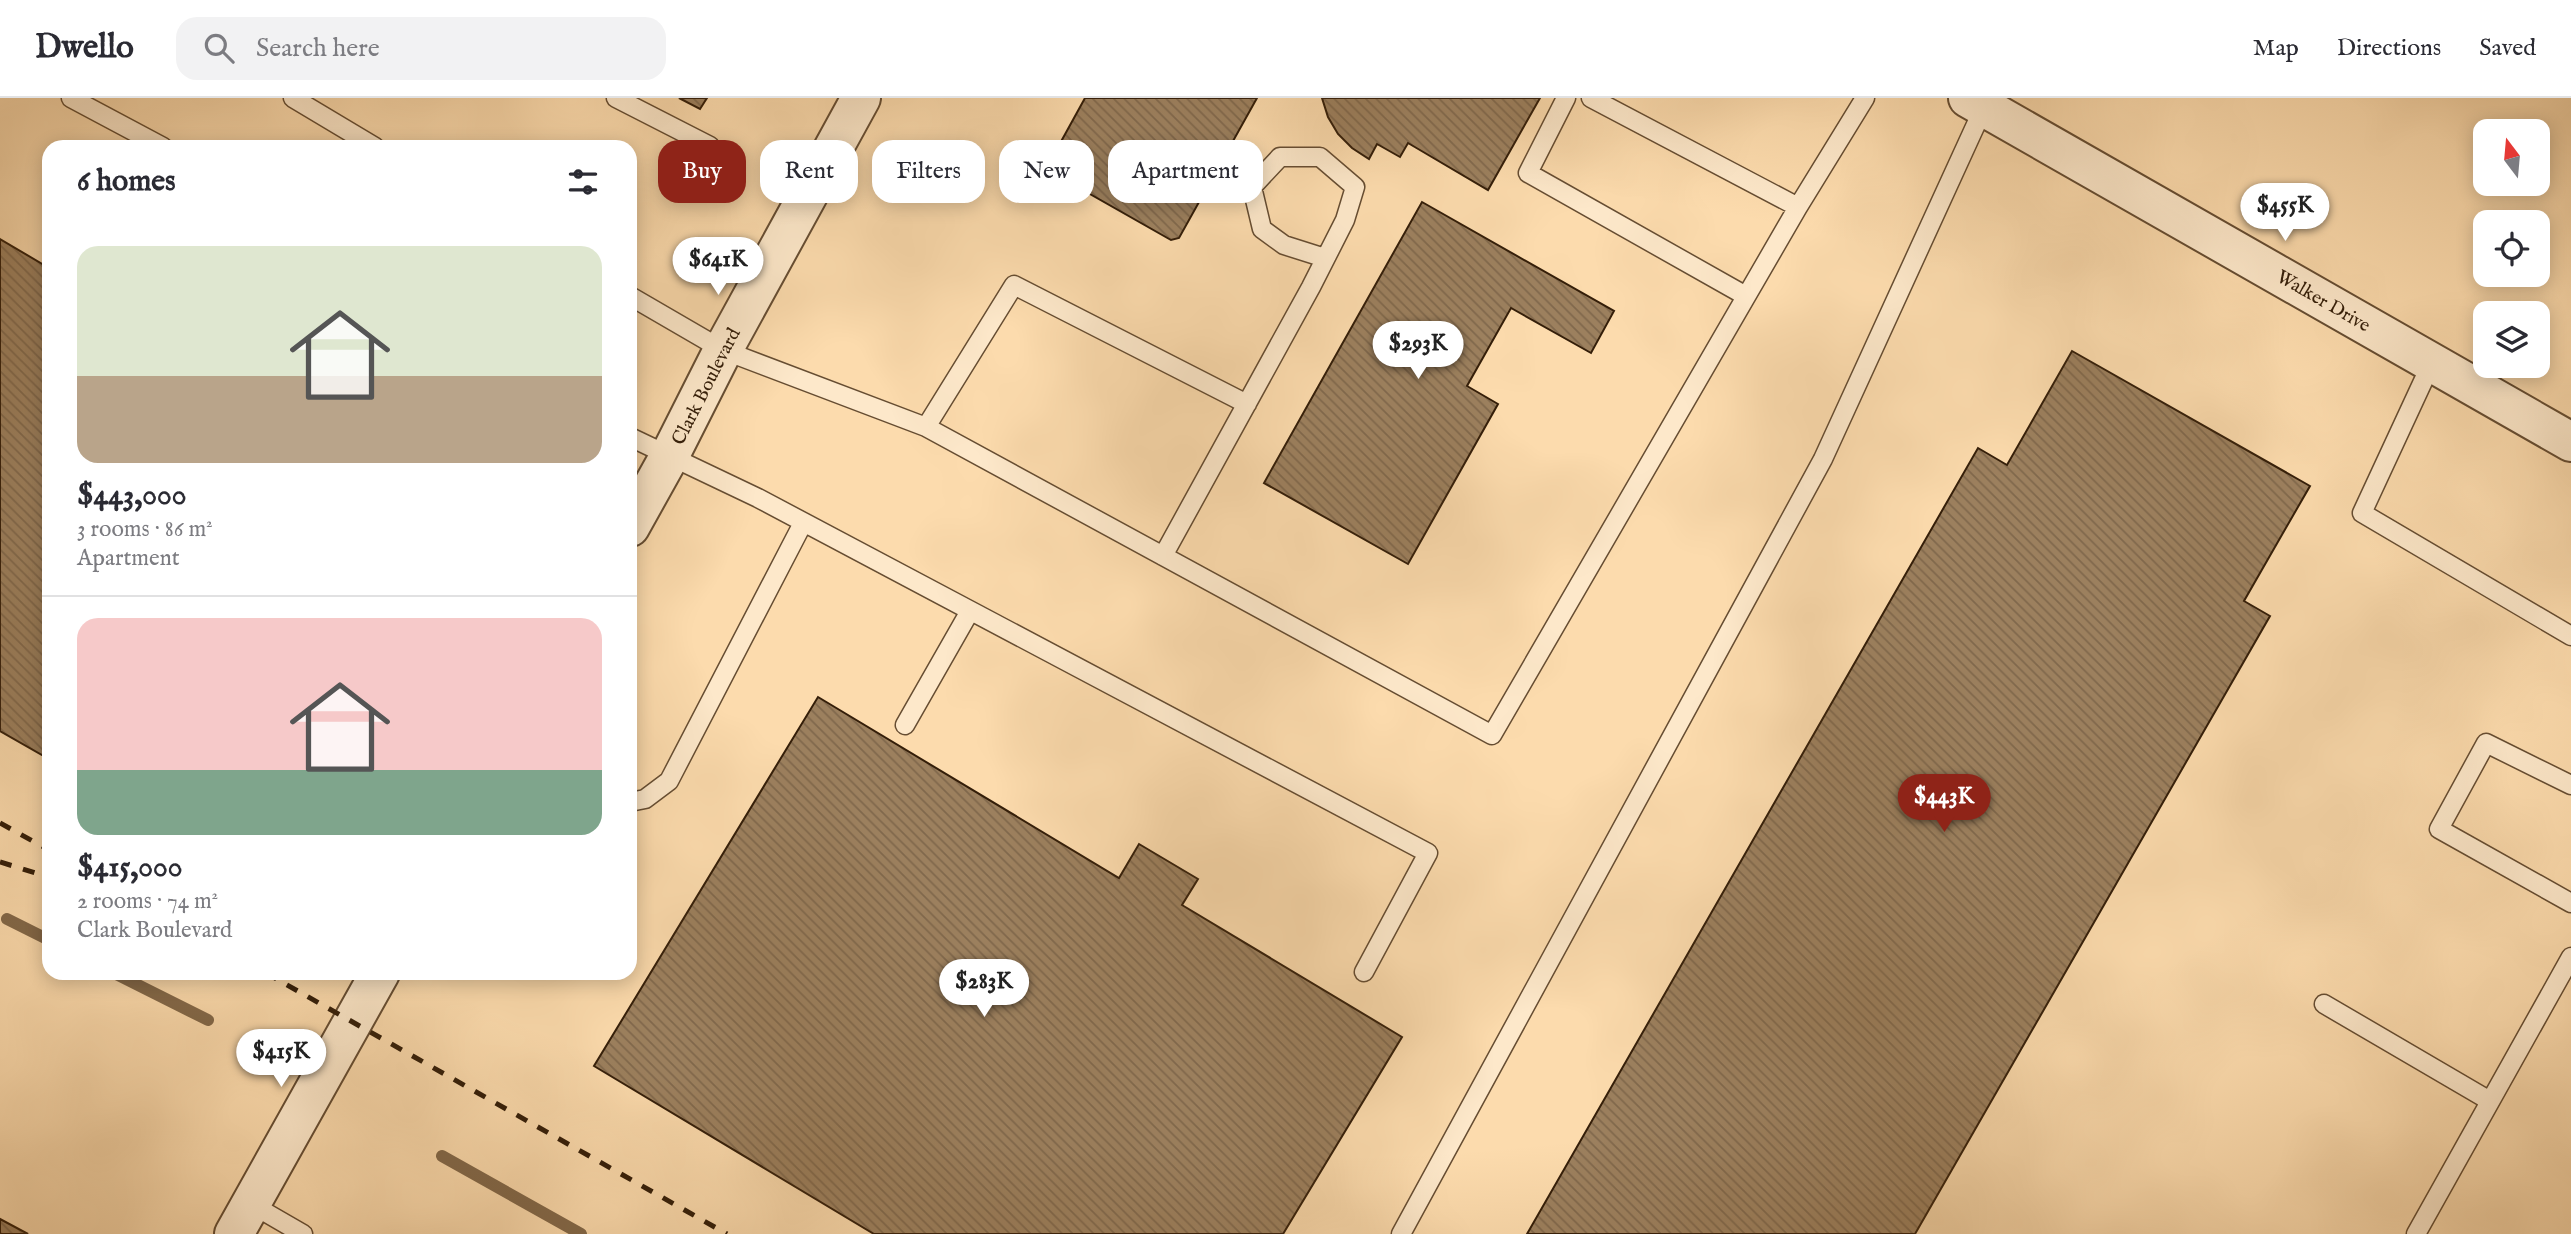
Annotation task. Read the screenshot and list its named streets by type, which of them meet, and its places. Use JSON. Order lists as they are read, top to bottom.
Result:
{
  "streets": {
    "street": ["Walker Drive", "Clark Boulevard"]
  },
  "north": "top",
  "page": {
    "header": "Dwello",
    "search": "Search here",
    "nav": ["Map", "Directions", "Saved"],
    "chip": [
      "Buy",
      "Rent",
      "Filters",
      "New",
      "Apartment"
    ],
    "heading": "6 homes",
    "price": [
      "$455K",
      "$641K",
      "$293K",
      "$443K",
      "$283K",
      "$415K"
    ],
    "list": [
      {
        "name": "$443,000",
        "note": "3 rooms · 86 m² · Apartment"
      },
      {
        "name": "$415,000",
        "note": "2 rooms · 74 m² · Clark Boulevard"
      }
    ]
  }
}
